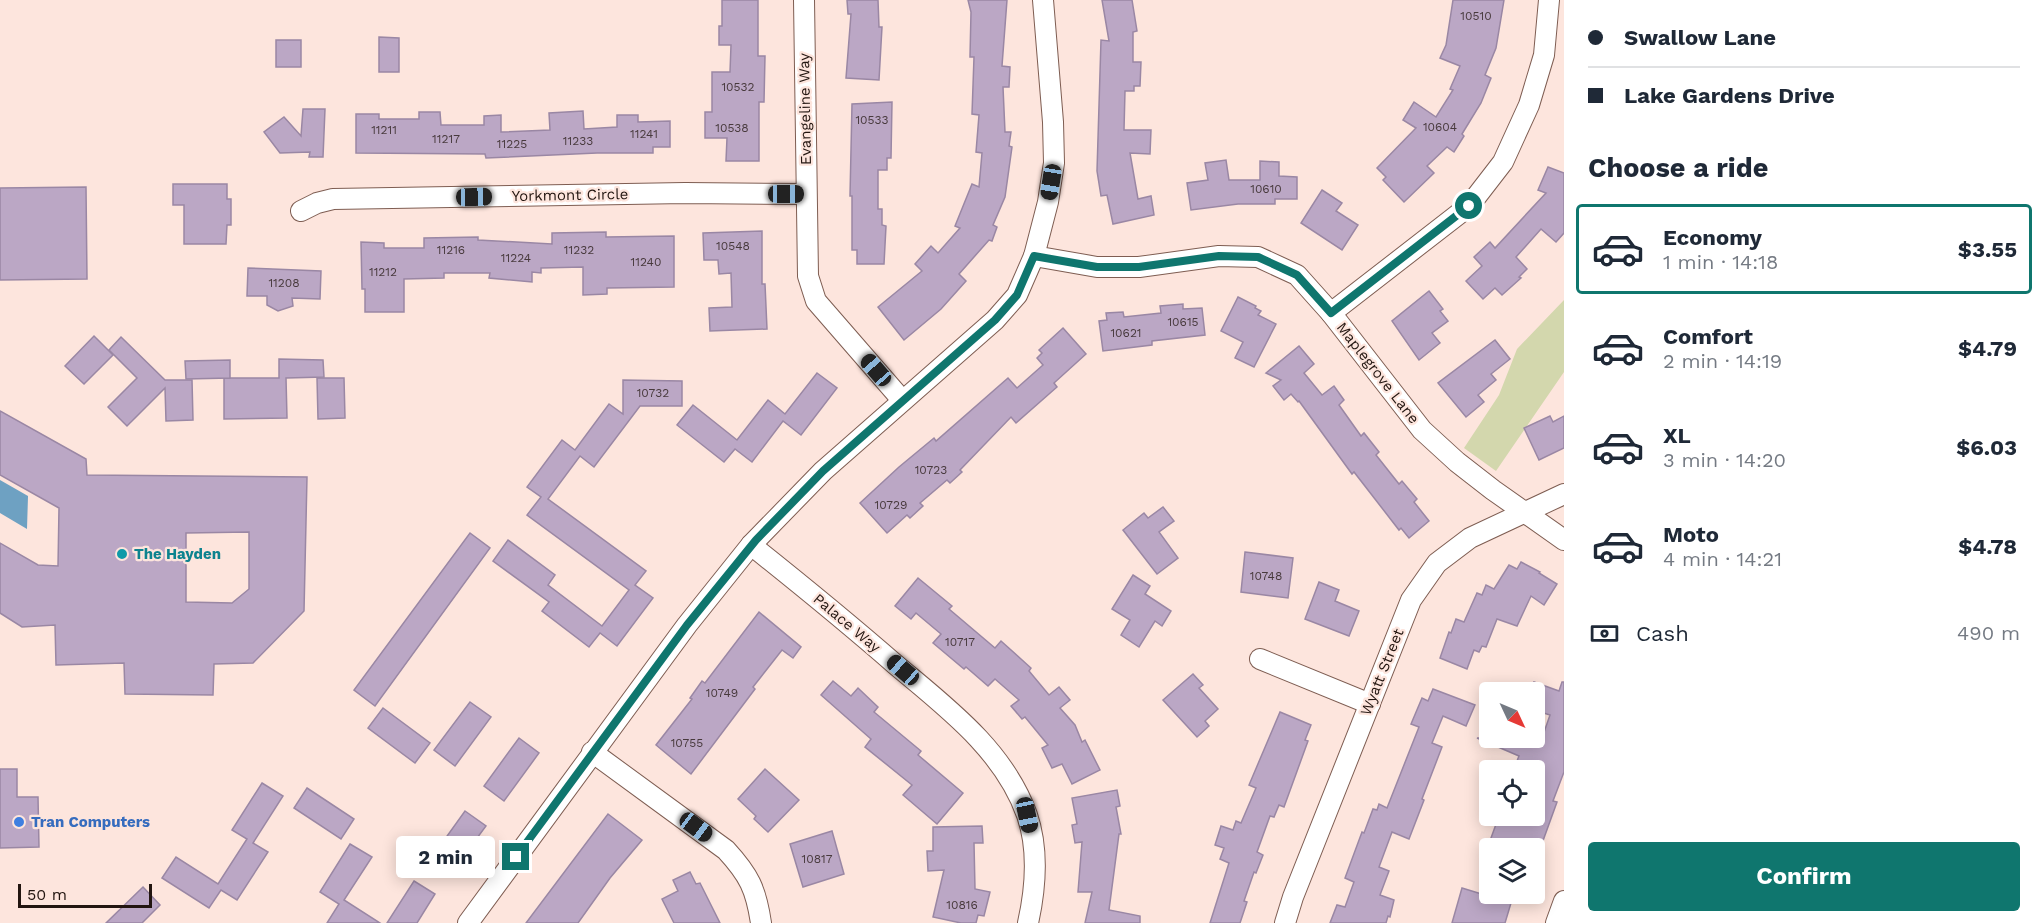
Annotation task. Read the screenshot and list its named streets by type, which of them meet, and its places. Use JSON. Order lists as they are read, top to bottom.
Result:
{
  "streets": {
    "street": [
      "Evangeline Way",
      "Yorkmont Circle",
      "Maplegrove Lane",
      "Palace Way",
      "Wyatt Street"
    ]
  },
  "crossings": [
    ["Evangeline Way", "Yorkmont Circle"],
    ["Maplegrove Lane", "Wyatt Street"]
  ],
  "places": ["The Hayden", "Tran Computers"],
  "house_numbers": [
    "10510",
    "10532",
    "10533",
    "10604",
    "10538",
    "11211",
    "11241",
    "11217",
    "11233",
    "11225",
    "10610",
    "10548",
    "11216",
    "11232",
    "11224",
    "11240",
    "11212",
    "11208",
    "10615",
    "10621",
    "10732",
    "10723",
    "10729",
    "10748",
    "10717",
    "10749",
    "10755",
    "10817",
    "10816"
  ],
  "scale_bar": "50 m",
  "north": "bottom right",
  "page": {
    "banner": ["Swallow Lane", "Lake Gardens Drive"],
    "heading": "Choose a ride",
    "list": [
      {
        "name": "Economy",
        "note": "1 min · 14:18",
        "value": "$3.55"
      },
      {
        "name": "Comfort",
        "note": "2 min · 14:19",
        "value": "$4.79"
      },
      {
        "name": "XL",
        "note": "3 min · 14:20",
        "value": "$6.03"
      },
      {
        "name": "Moto",
        "note": "4 min · 14:21",
        "value": "$4.78"
      }
    ],
    "pay": ["Cash", "490 m"],
    "buttons": "Confirm",
    "bubble": "2 min",
    "scale": "50 m"
  }
}
